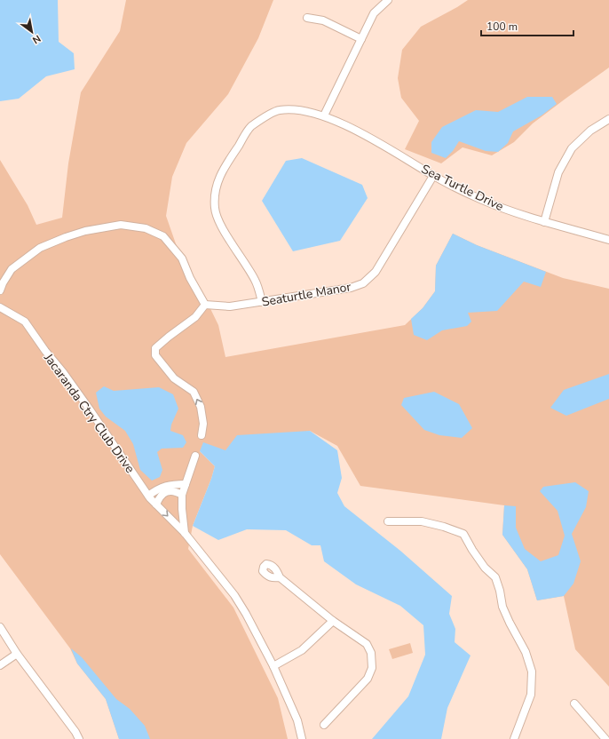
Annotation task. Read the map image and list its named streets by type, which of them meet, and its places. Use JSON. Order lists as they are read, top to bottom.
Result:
{
  "streets": {
    "street": ["Sea Turtle Drive", "Seaturtle Manor", "Jacaranda Ctry Club Drive"]
  },
  "crossings": [
    ["Sea Turtle Drive", "Seaturtle Manor"]
  ],
  "scale_bar": "100 m",
  "north": "bottom right"
}
